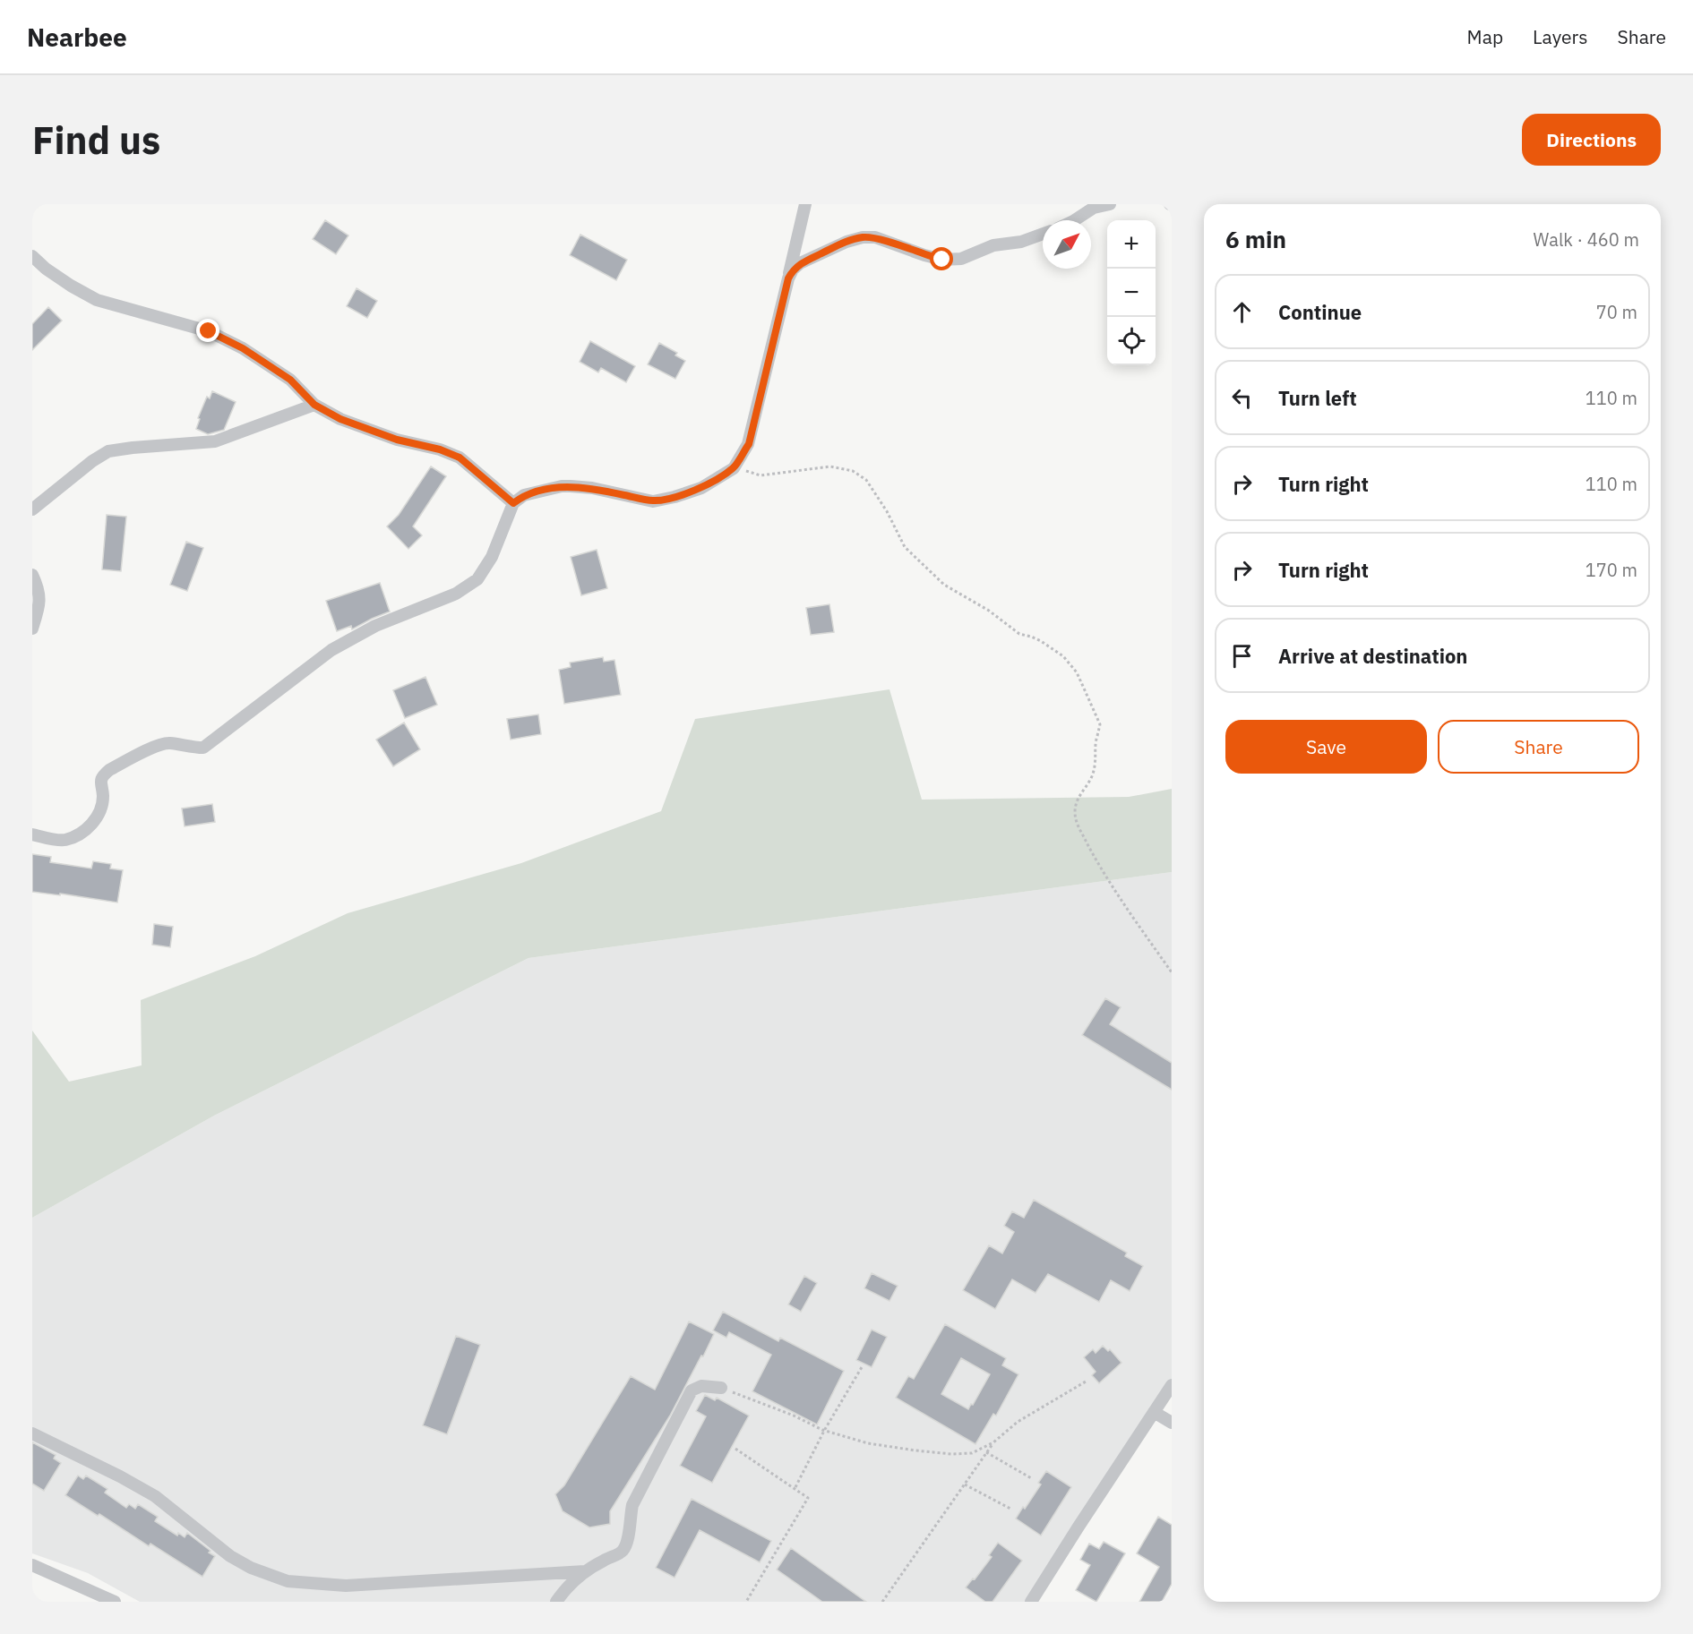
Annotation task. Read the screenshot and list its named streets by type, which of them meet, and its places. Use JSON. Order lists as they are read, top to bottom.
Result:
{
  "north": "top right",
  "page": {
    "header": "Nearbee",
    "nav": ["Map", "Layers", "Share"],
    "buttons": [
      "Directions",
      ["Save", "Share"]
    ],
    "title": "Find us",
    "heading": ["6 min", "Walk · 460 m"],
    "map_buttons": ["+", "−"],
    "list": [
      ["Continue", "70 m"],
      ["Turn left", "110 m"],
      ["Turn right", "110 m"],
      ["Turn right", "170 m"],
      "Arrive at destination"
    ]
  }
}
